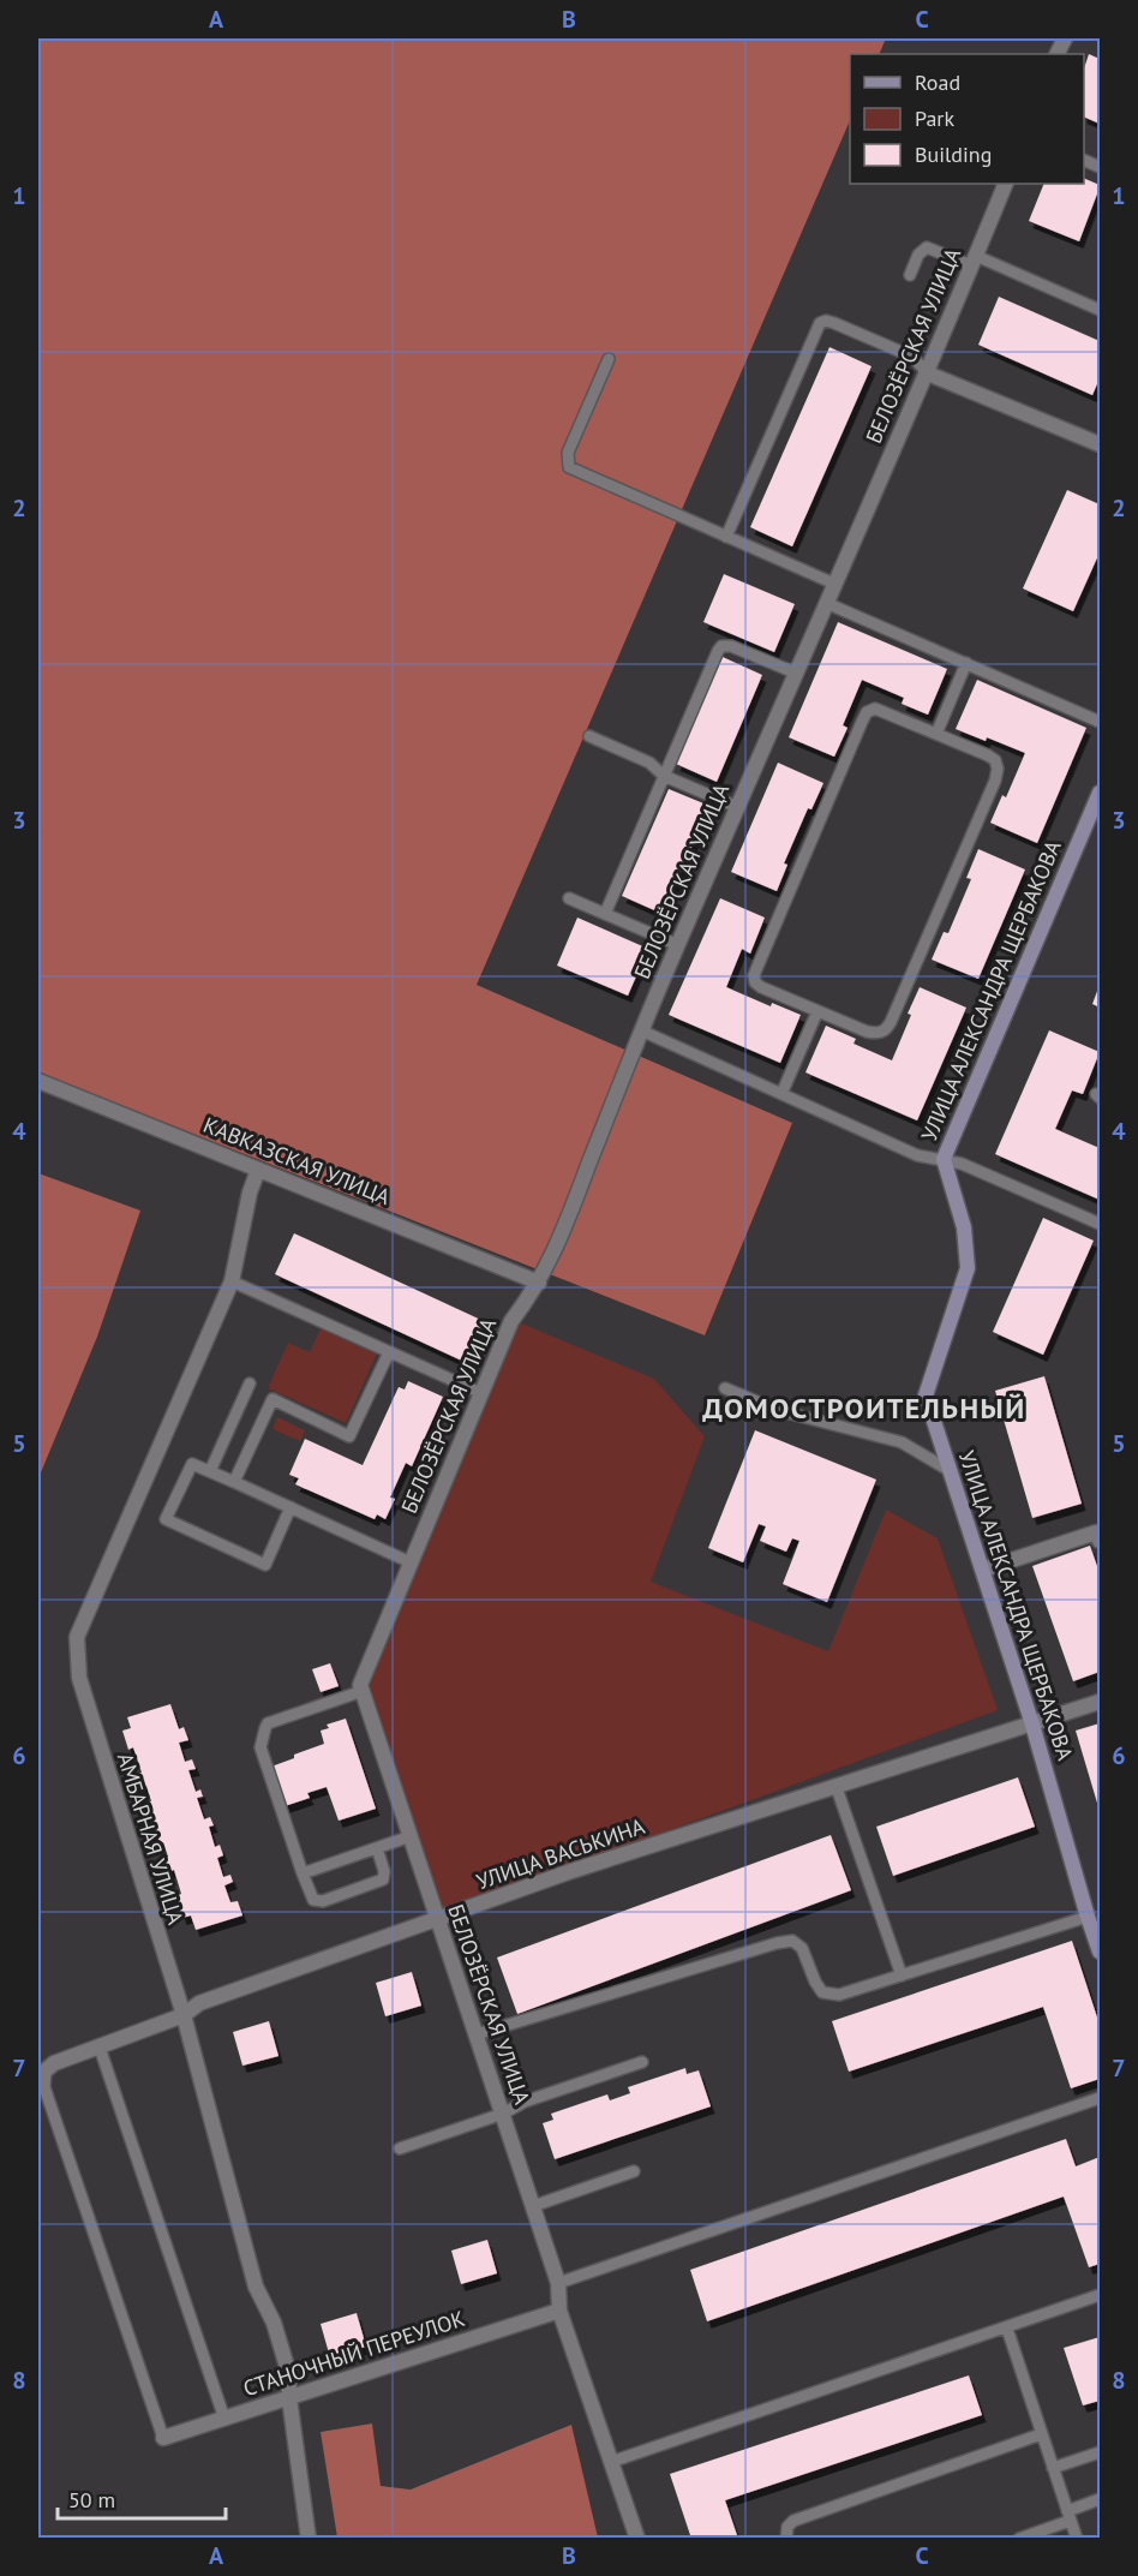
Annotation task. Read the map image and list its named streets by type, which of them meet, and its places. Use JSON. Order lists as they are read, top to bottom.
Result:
{
  "streets": {
    "street": [
      "БЕЛОЗЁРСКАЯ УЛИЦА",
      "УЛИЦА АЛЕКСАНДРА ЩЕРБАКОВА",
      "КАВКАЗСКАЯ УЛИЦА",
      "АМБАРНАЯ УЛИЦА",
      "УЛИЦА ВАСЬКИНА",
      "СТАНОЧНЫЙ ПЕРЕУЛОК"
    ]
  },
  "crossings": [
    ["БЕЛОЗЁРСКАЯ УЛИЦА", "КАВКАЗСКАЯ УЛИЦА"],
    ["БЕЛОЗЁРСКАЯ УЛИЦА", "УЛИЦА ВАСЬКИНА"],
    ["БЕЛОЗЁРСКАЯ УЛИЦА", "СТАНОЧНЫЙ ПЕРЕУЛОК"],
    ["УЛИЦА АЛЕКСАНДРА ЩЕРБАКОВА", "УЛИЦА ВАСЬКИНА"],
    ["КАВКАЗСКАЯ УЛИЦА", "АМБАРНАЯ УЛИЦА"],
    ["АМБАРНАЯ УЛИЦА", "УЛИЦА ВАСЬКИНА"],
    ["АМБАРНАЯ УЛИЦА", "СТАНОЧНЫЙ ПЕРЕУЛОК"]
  ],
  "districts": ["ДОМОСТРОИТЕЛЬНЫЙ"],
  "legend": ["Road", "Park", "Building"],
  "scale_bar": "50 m",
  "grid": {
    "columns": ["A", "B", "C"],
    "rows": [
      "1",
      "2",
      "3",
      "4",
      "5",
      "6",
      "7",
      "8"
    ]
  }
}
